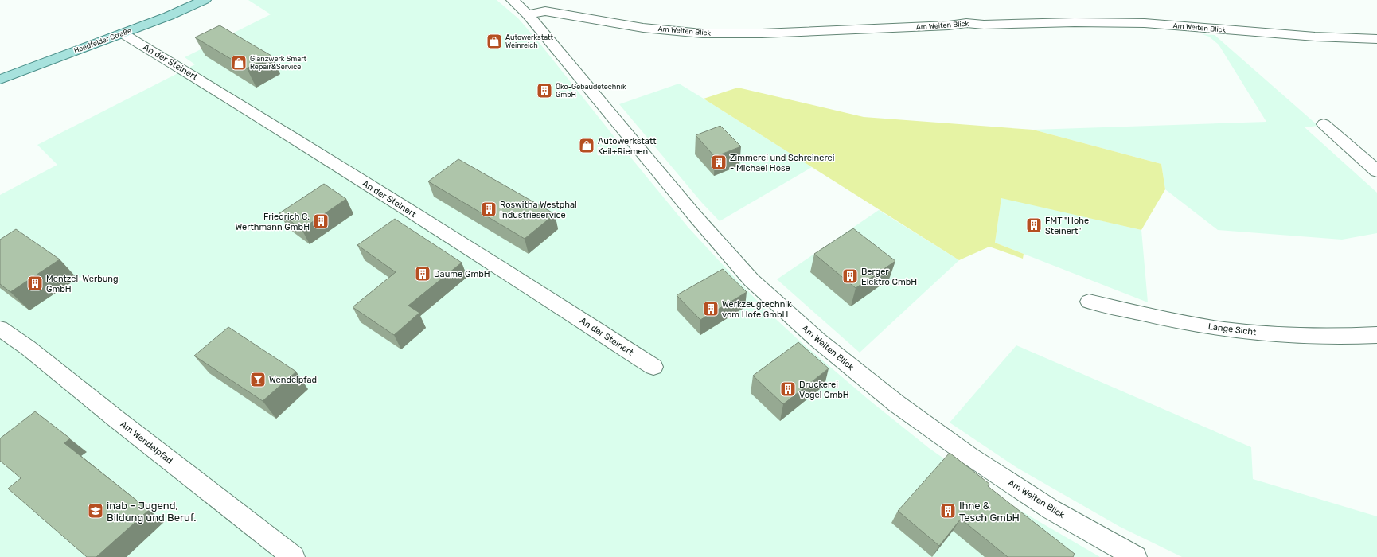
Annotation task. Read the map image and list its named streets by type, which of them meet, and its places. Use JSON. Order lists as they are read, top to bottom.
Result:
{
  "streets": {
    "main road": ["Heedfelder Straße"],
    "street": [
      "Am Weiten Blick",
      "An der Steinert",
      "Lange Sicht",
      "Am Wendelpfad"
    ]
  },
  "crossings": [
    ["Heedfelder Straße", "An der Steinert"]
  ],
  "places": {
    "shop": ["Autowerkstatt Weinreich", "Glanzwerk Smart Repair&Service", "Autowerkstatt Keil+Riemen"],
    "building": [
      "Öko-Gebäudetechnik GmbH",
      "Zimmerei und Schreinerei - Michael Hose",
      "Roswitha Westphal Industrieservice",
      "Friedrich C. Werthmann GmbH",
      "FMT \"Hohe Steinert\"",
      "Daume GmbH",
      "Berger Elektro GmbH",
      "Mentzel-Werbung GmbH",
      "Werkzeugtechnik vom Hofe GmbH",
      "Druckerei Vogel GmbH",
      "Ihne & Tesch GmbH"
    ],
    "bar": ["Wendelpfad"],
    "school or university": ["inab – Jugend, Bildung und Beruf."]
  }
}
